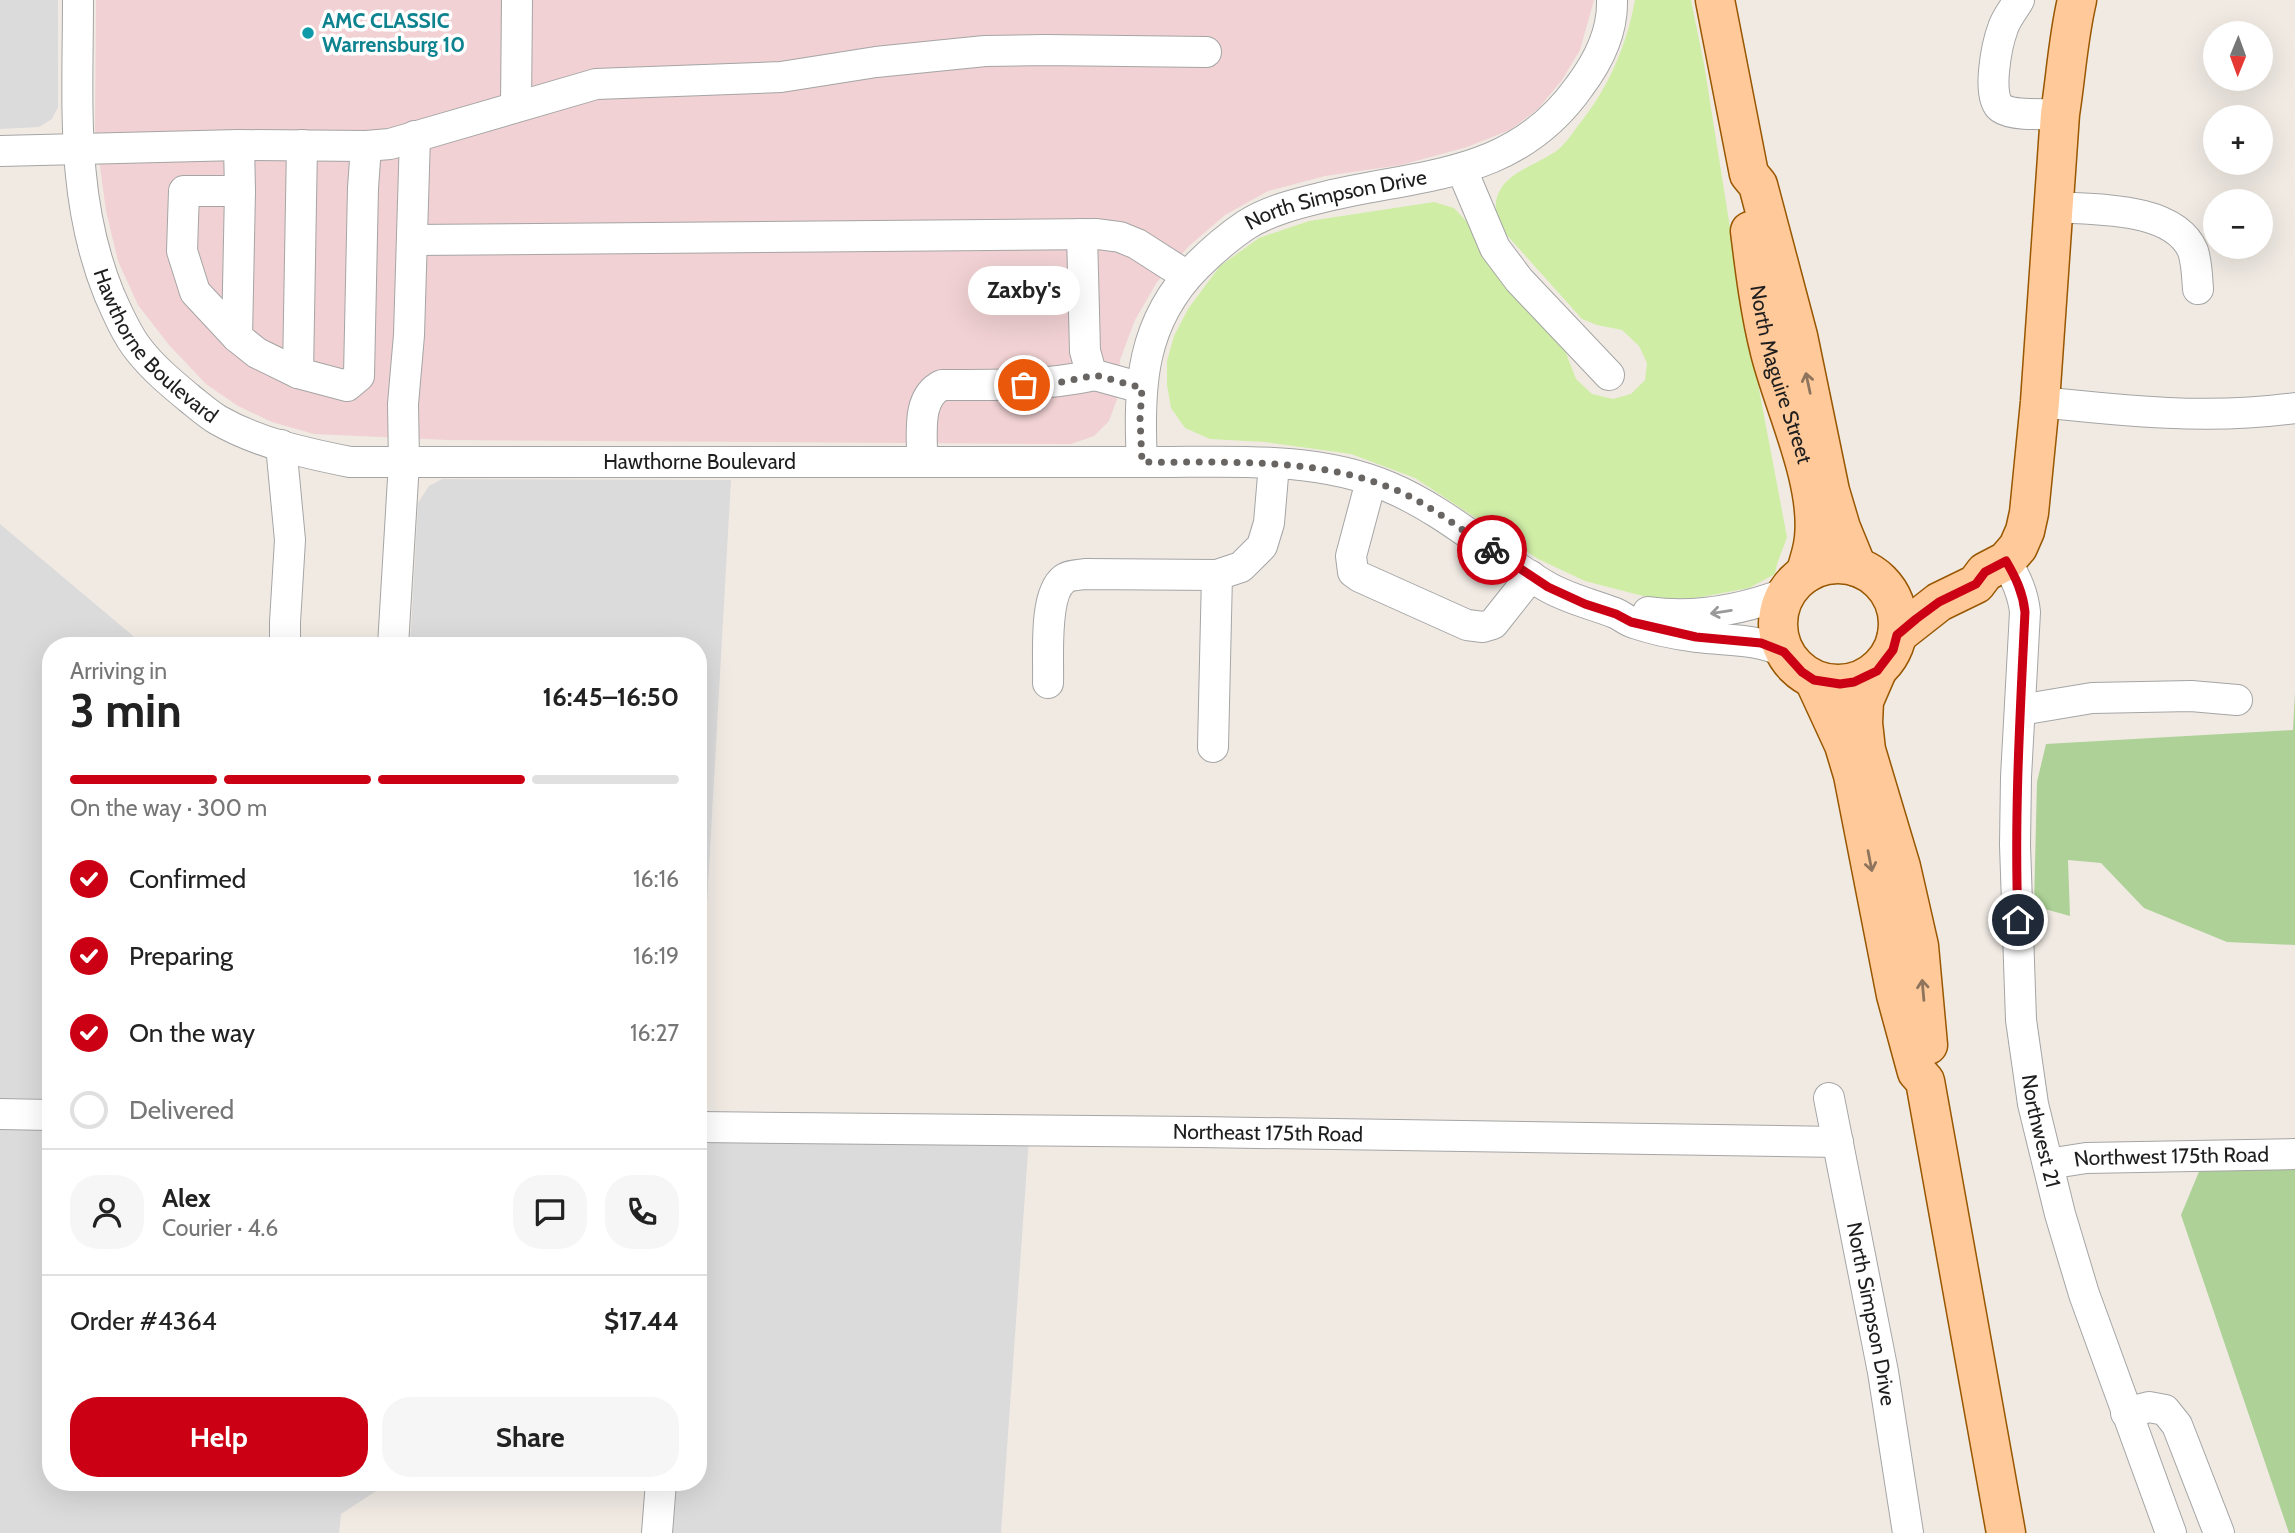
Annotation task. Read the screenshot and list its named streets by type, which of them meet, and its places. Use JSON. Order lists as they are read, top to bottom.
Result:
{
  "streets": {
    "main road": ["North Maguire Street"],
    "street": [
      "North Simpson Drive",
      "Hawthorne Boulevard",
      "Northwest 21",
      "Northeast 175th Road",
      "Northwest 175th Road"
    ]
  },
  "crossings": [
    ["North Simpson Drive", "Hawthorne Boulevard"],
    ["North Simpson Drive", "Northeast 175th Road"],
    ["Hawthorne Boulevard", "North Maguire Street"],
    ["Northwest 21", "Northwest 175th Road"]
  ],
  "places": ["AMC CLASSIC Warrensburg 10", "Zaxby's"],
  "north": "bottom",
  "page": {
    "map_buttons": ["+", "−"],
    "bubble": "Zaxby's",
    "heading": ["3 min", "Arriving in", "16:45–16:50"],
    "panel": [
      "Alex",
      "Courier · 4.6",
      "Order #4364",
      "$17.44"
    ],
    "bar": "On the way · 300 m",
    "list": [
      ["Confirmed", "16:16"],
      ["Preparing", "16:19"],
      ["On the way", "16:27"],
      "Delivered"
    ],
    "buttons": ["Help", "Share"]
  }
}
